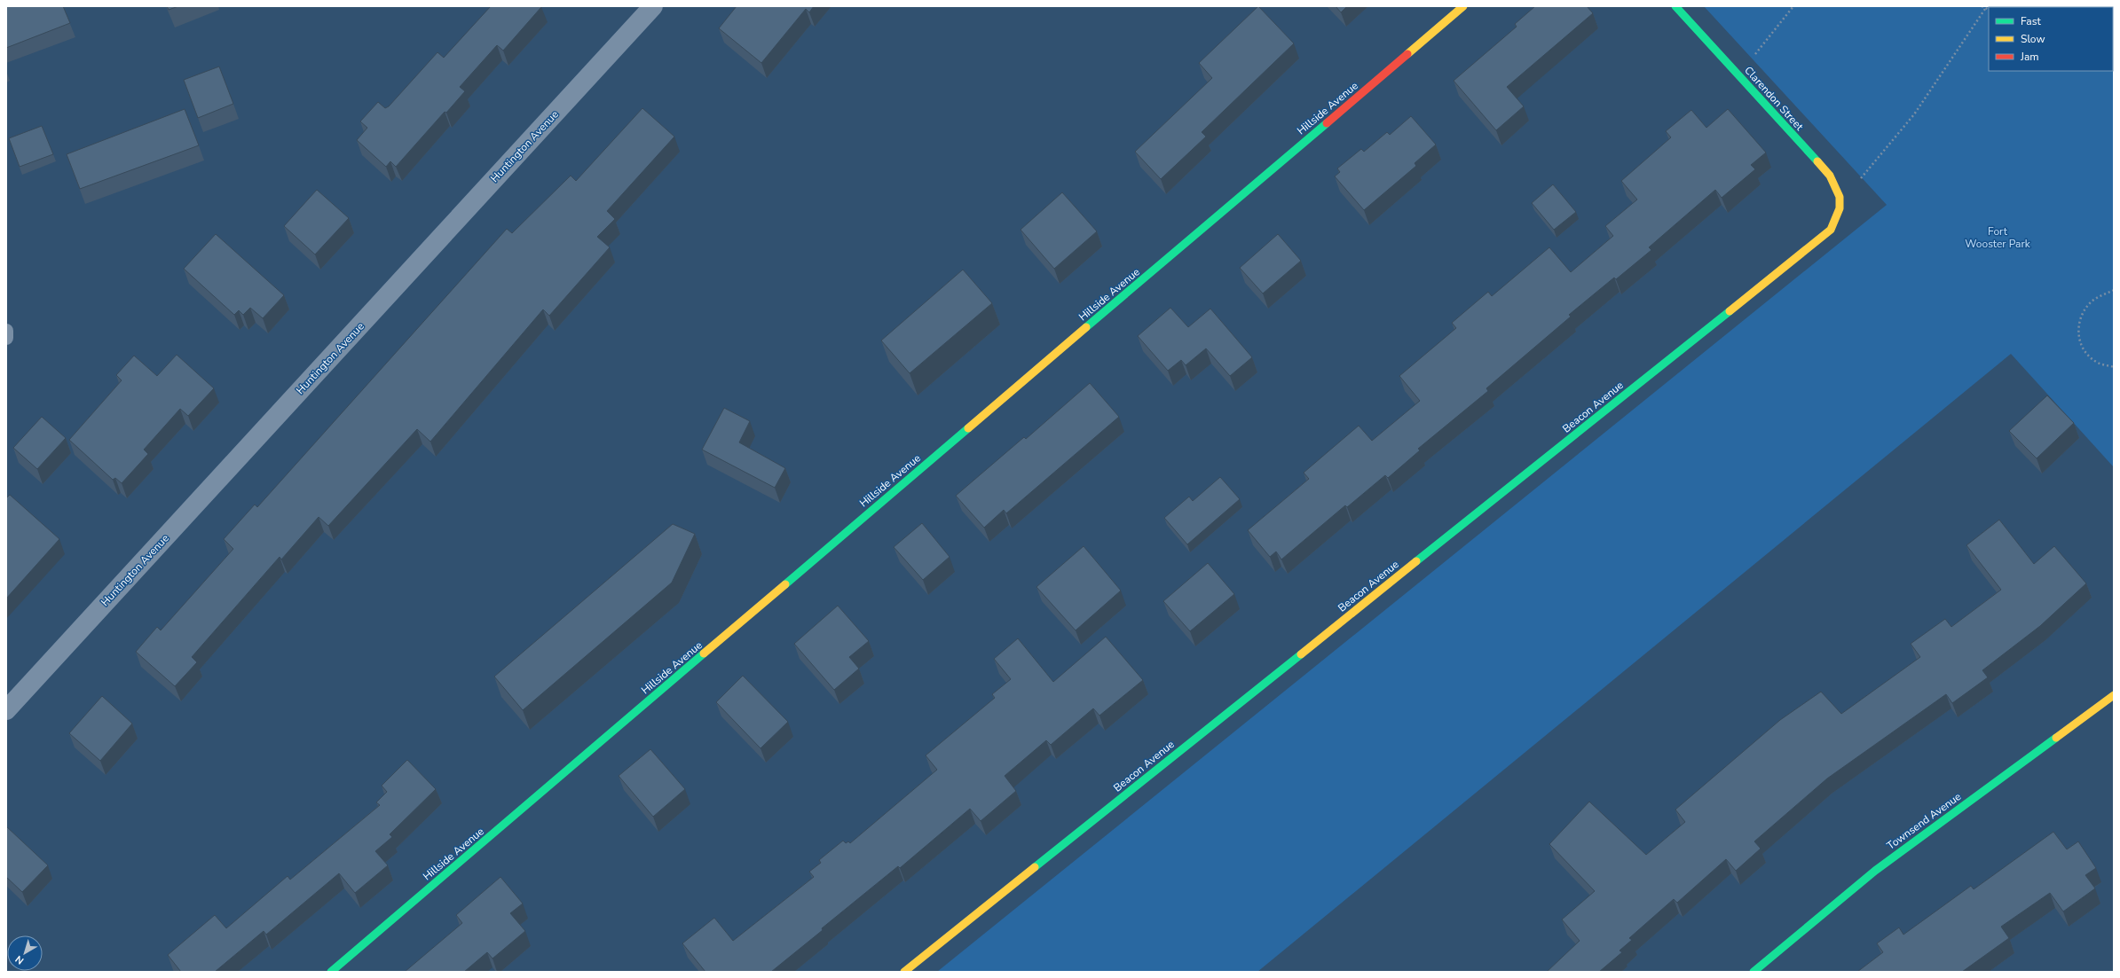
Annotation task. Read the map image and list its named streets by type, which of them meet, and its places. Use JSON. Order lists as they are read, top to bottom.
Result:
{
  "streets": {
    "street": [
      "Clarendon Street",
      "Hillside Avenue",
      "Huntington Avenue",
      "Beacon Avenue",
      "Townsend Avenue"
    ]
  },
  "crossings": [
    ["Clarendon Street", "Beacon Avenue"]
  ],
  "parks": ["Fort Wooster Park"],
  "legend": ["Fast", "Slow", "Jam"],
  "north": "bottom left"
}
